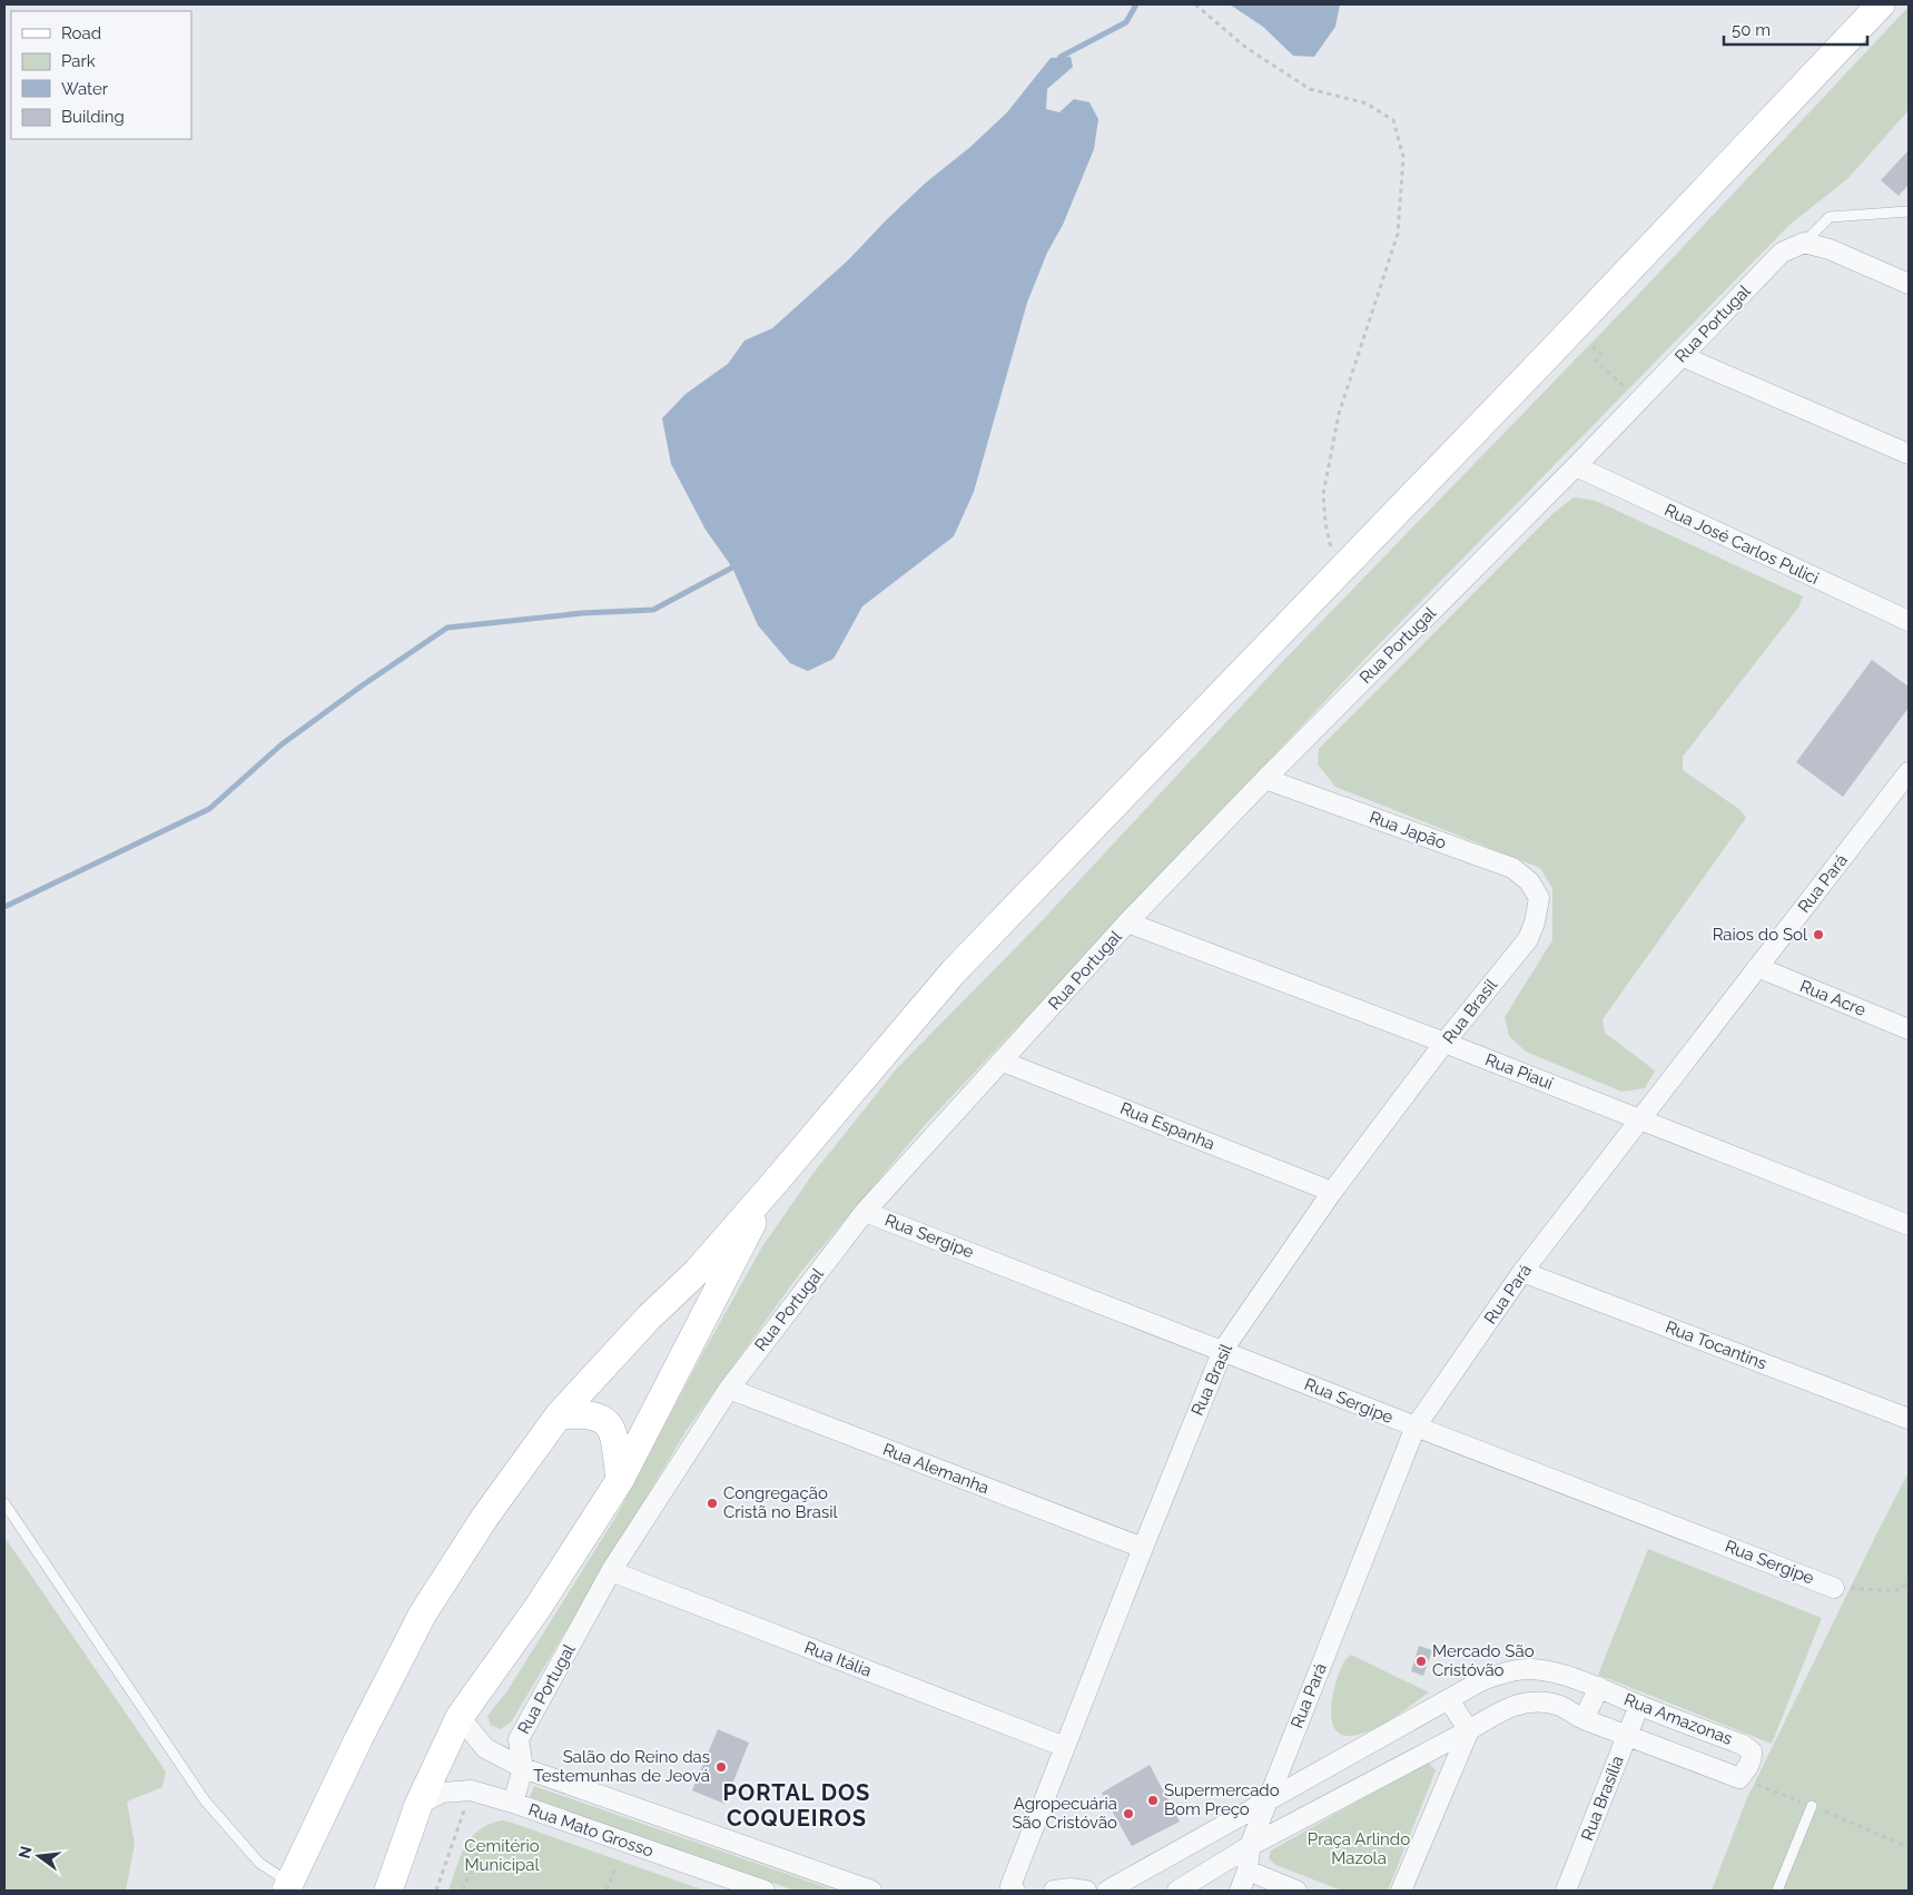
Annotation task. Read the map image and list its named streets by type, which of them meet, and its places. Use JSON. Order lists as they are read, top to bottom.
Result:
{
  "streets": {
    "street": [
      "Rua Portugal",
      "Rua José Carlos Pulici",
      "Rua Japão",
      "Rua Pará",
      "Rua Acre",
      "Rua Brasil",
      "Rua Piauí",
      "Rua Espanha",
      "Rua Sergipe",
      "Rua Tocantins",
      "Rua Alemanha",
      "Rua Itália",
      "Rua Amazonas",
      "Rua Brasília",
      "Rua Mato Grosso"
    ]
  },
  "crossings": [
    ["Rua Portugal", "Rua José Carlos Pulici"],
    ["Rua Portugal", "Rua Japão"],
    ["Rua Portugal", "Rua Piauí"],
    ["Rua Portugal", "Rua Espanha"],
    ["Rua Portugal", "Rua Sergipe"],
    ["Rua Portugal", "Rua Alemanha"],
    ["Rua Portugal", "Rua Itália"],
    ["Rua Portugal", "Rua Mato Grosso"],
    ["Rua Japão", "Rua Brasil"],
    ["Rua Pará", "Rua Acre"],
    ["Rua Pará", "Rua Piauí"],
    ["Rua Pará", "Rua Sergipe"],
    ["Rua Pará", "Rua Tocantins"],
    ["Rua Pará", "Rua Amazonas"],
    ["Rua Brasil", "Rua Piauí"],
    ["Rua Brasil", "Rua Espanha"],
    ["Rua Brasil", "Rua Sergipe"],
    ["Rua Brasil", "Rua Alemanha"],
    ["Rua Brasil", "Rua Itália"],
    ["Rua Amazonas", "Rua Brasília"]
  ],
  "districts": ["PORTAL DOS COQUEIROS"],
  "parks": ["Praça Arlindo Mazola", "Cemitério Municipal"],
  "places": [
    "Raios do Sol",
    "Congregação Cristã no Brasil",
    "Mercado São Cristóvão",
    "Salão do Reino das Testemunhas de Jeová",
    "Supermercado Bom Preço",
    "Agropecuária São Cristóvão"
  ],
  "legend": [
    "Road",
    "Park",
    "Water",
    "Building"
  ],
  "scale_bar": "50 m",
  "north": "left"
}
